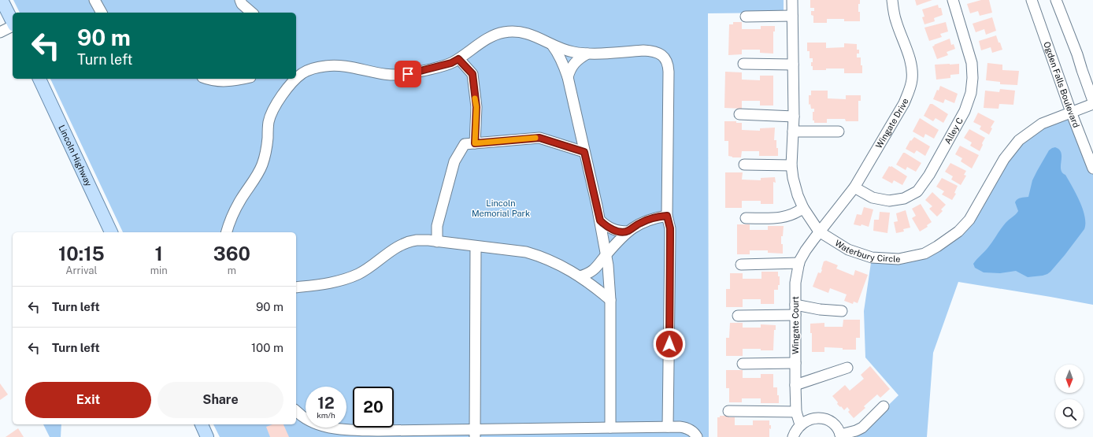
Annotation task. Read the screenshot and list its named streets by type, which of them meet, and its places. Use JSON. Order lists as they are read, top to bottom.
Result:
{
  "streets": {
    "main road": ["Lincoln Highway"],
    "street": [
      "Ogden Falls Boulevard",
      "Wingate Drive",
      "Alley C",
      "Waterbury Circle",
      "Wingate Court"
    ]
  },
  "crossings": [
    ["Ogden Falls Boulevard", "Waterbury Circle"],
    ["Wingate Drive", "Alley C"],
    ["Wingate Drive", "Waterbury Circle"],
    ["Wingate Drive", "Wingate Court"],
    ["Waterbury Circle", "Wingate Court"]
  ],
  "parks": ["Lincoln Memorial Park"],
  "north": "bottom",
  "page": {
    "turn": ["90 m", "Turn left"],
    "eta": [
      "10:15",
      "Arrival",
      "1",
      "min",
      "360",
      "m"
    ],
    "list": [
      {
        "name": "Turn left",
        "value": "90 m"
      },
      {
        "name": "Turn left",
        "value": "100 m"
      }
    ],
    "buttons": ["Exit", "Share"],
    "speed": "12 km/h",
    "limit": "20"
  }
}
